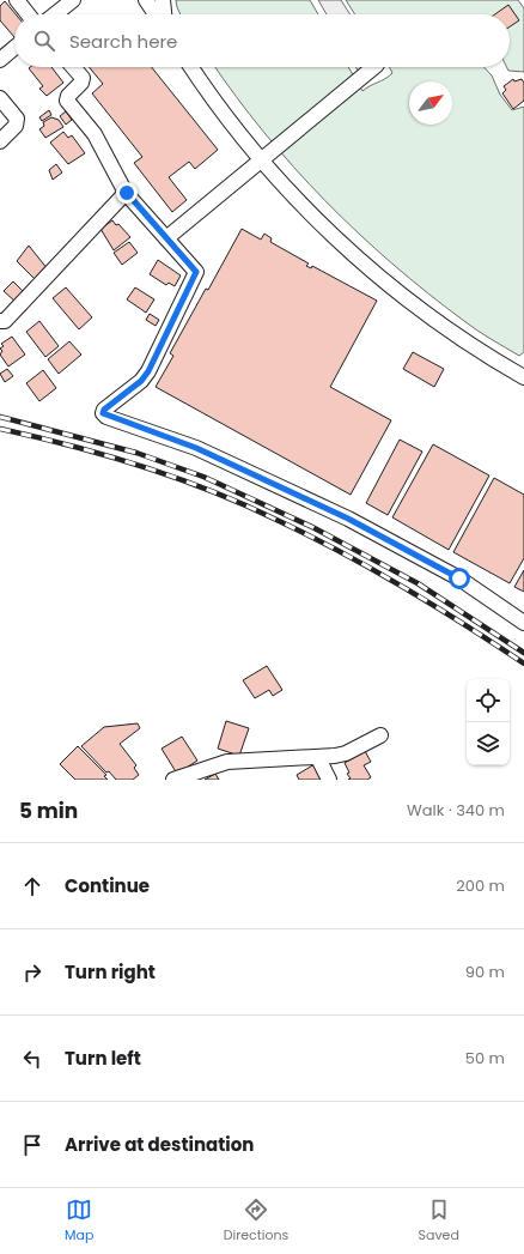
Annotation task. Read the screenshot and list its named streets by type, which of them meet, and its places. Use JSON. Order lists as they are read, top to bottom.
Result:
{
  "north": "top right",
  "page": {
    "search": "Search here",
    "heading": ["5 min", "Walk · 340 m"],
    "list": [
      ["Continue", "200 m"],
      ["Turn right", "90 m"],
      ["Turn left", "50 m"],
      "Arrive at destination"
    ],
    "nav": ["Map", "Directions", "Saved"]
  }
}
